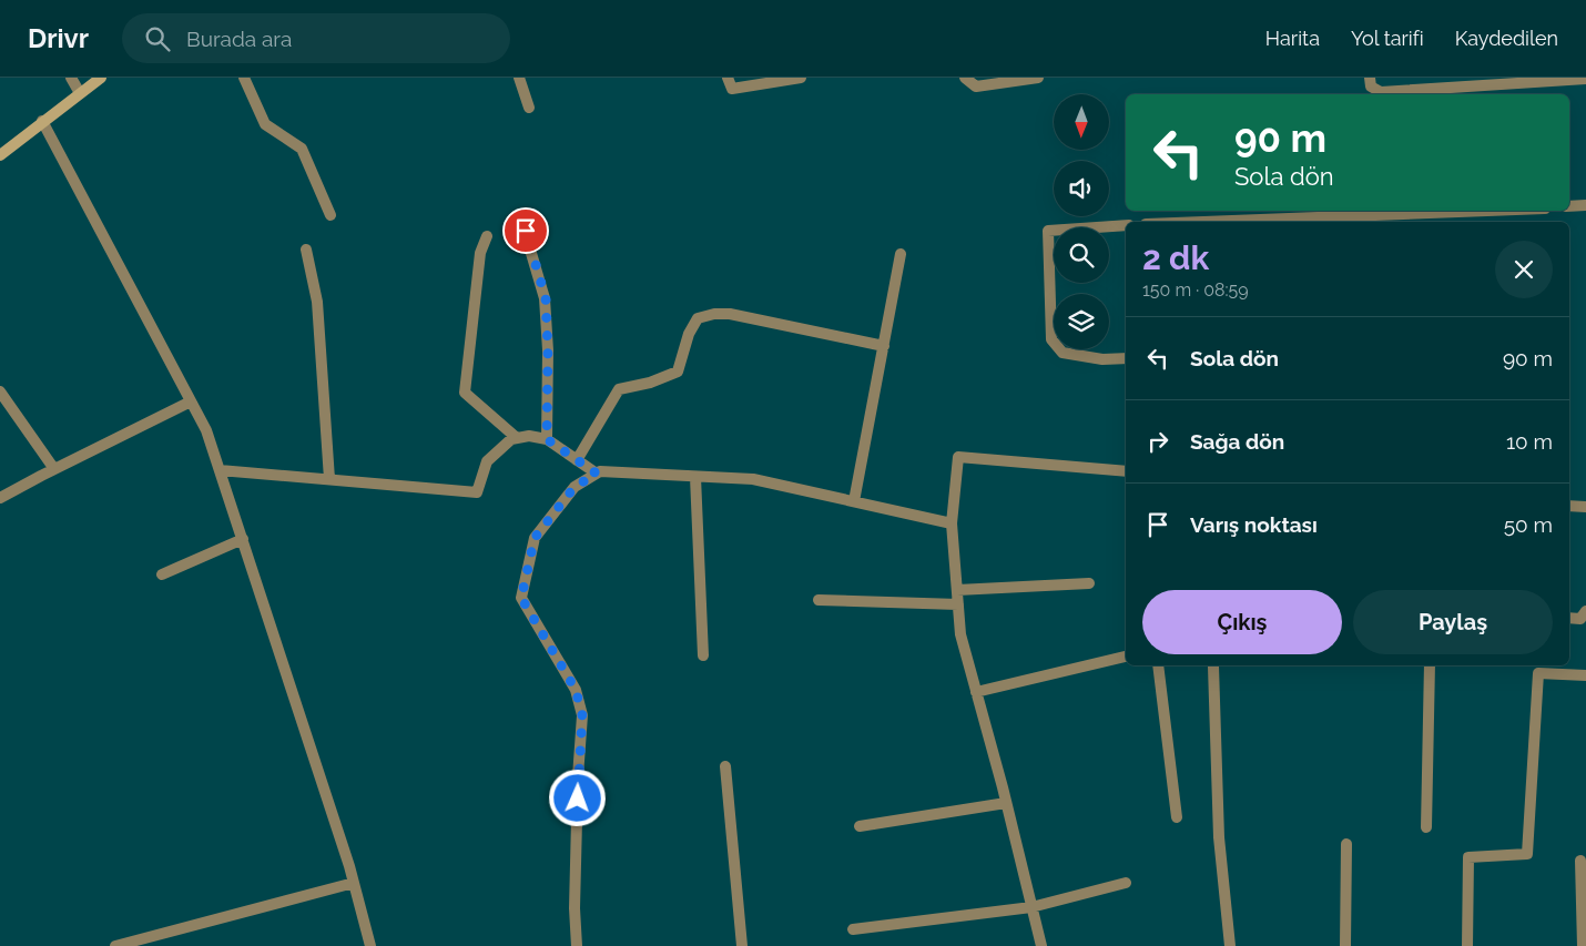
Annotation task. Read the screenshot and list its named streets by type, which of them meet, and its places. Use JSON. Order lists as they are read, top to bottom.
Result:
{
  "north": "bottom",
  "page": {
    "header": "Drivr",
    "search": "Burada ara",
    "nav": ["Harita", "Yol tarifi", "Kaydedilen"],
    "turn": ["90 m", "Sola dön"],
    "heading": ["2 dk", "150 m · 08:59"],
    "list": [
      {
        "name": "Sola dön",
        "value": "90 m"
      },
      {
        "name": "Sağa dön",
        "value": "10 m"
      },
      {
        "name": "Varış noktası",
        "value": "50 m"
      }
    ],
    "buttons": ["Çıkış", "Paylaş"]
  }
}
